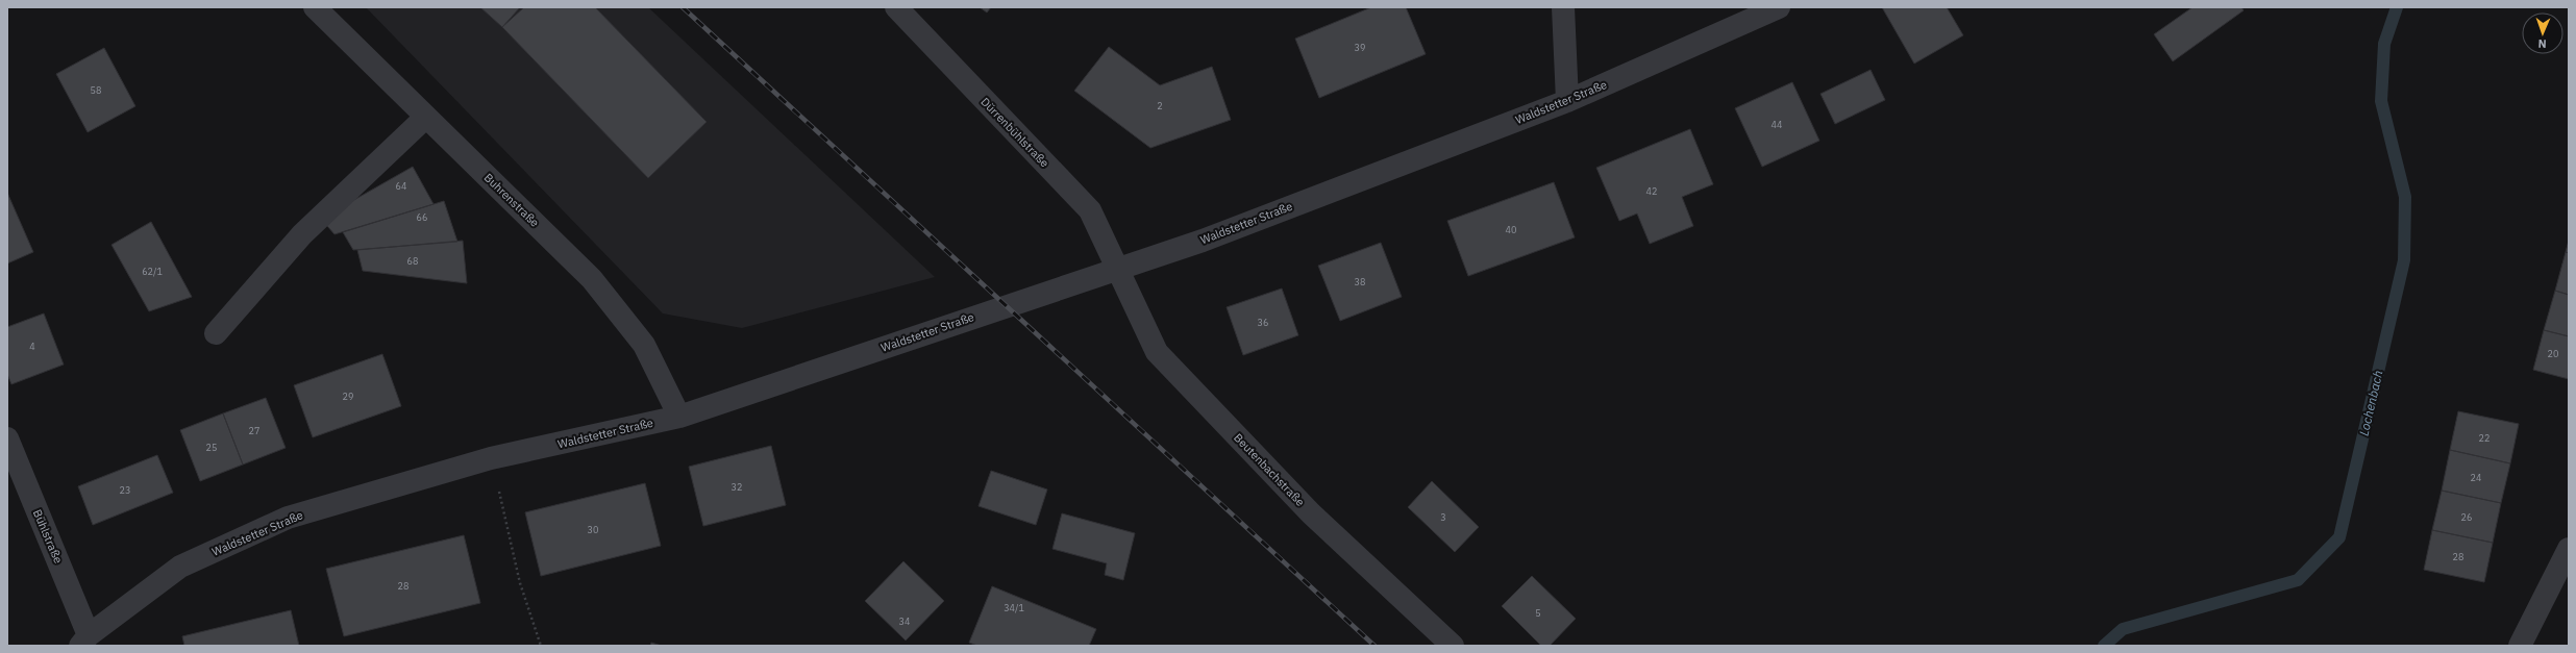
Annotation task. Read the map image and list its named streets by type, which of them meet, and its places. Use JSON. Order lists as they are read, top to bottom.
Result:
{
  "streets": {
    "street": [
      "Waldstetter Straße",
      "Dürrenbühlstraße",
      "Buhrenstraße",
      "Beutenbachstraße",
      "Bühlstraße"
    ]
  },
  "crossings": [
    ["Waldstetter Straße", "Dürrenbühlstraße"],
    ["Waldstetter Straße", "Buhrenstraße"],
    ["Waldstetter Straße", "Beutenbachstraße"],
    ["Waldstetter Straße", "Bühlstraße"],
    ["Dürrenbühlstraße", "Beutenbachstraße"]
  ],
  "water": ["Lochenbach"],
  "house_numbers": [
    "39",
    "58",
    "2",
    "44",
    "64",
    "42",
    "66",
    "40",
    "68",
    "62/1",
    "38",
    "36",
    "4",
    "20",
    "29",
    "27",
    "22",
    "25",
    "24",
    "32",
    "23",
    "3",
    "26",
    "30",
    "28",
    "28",
    "34/1",
    "5",
    "34"
  ],
  "north": "bottom"
}
